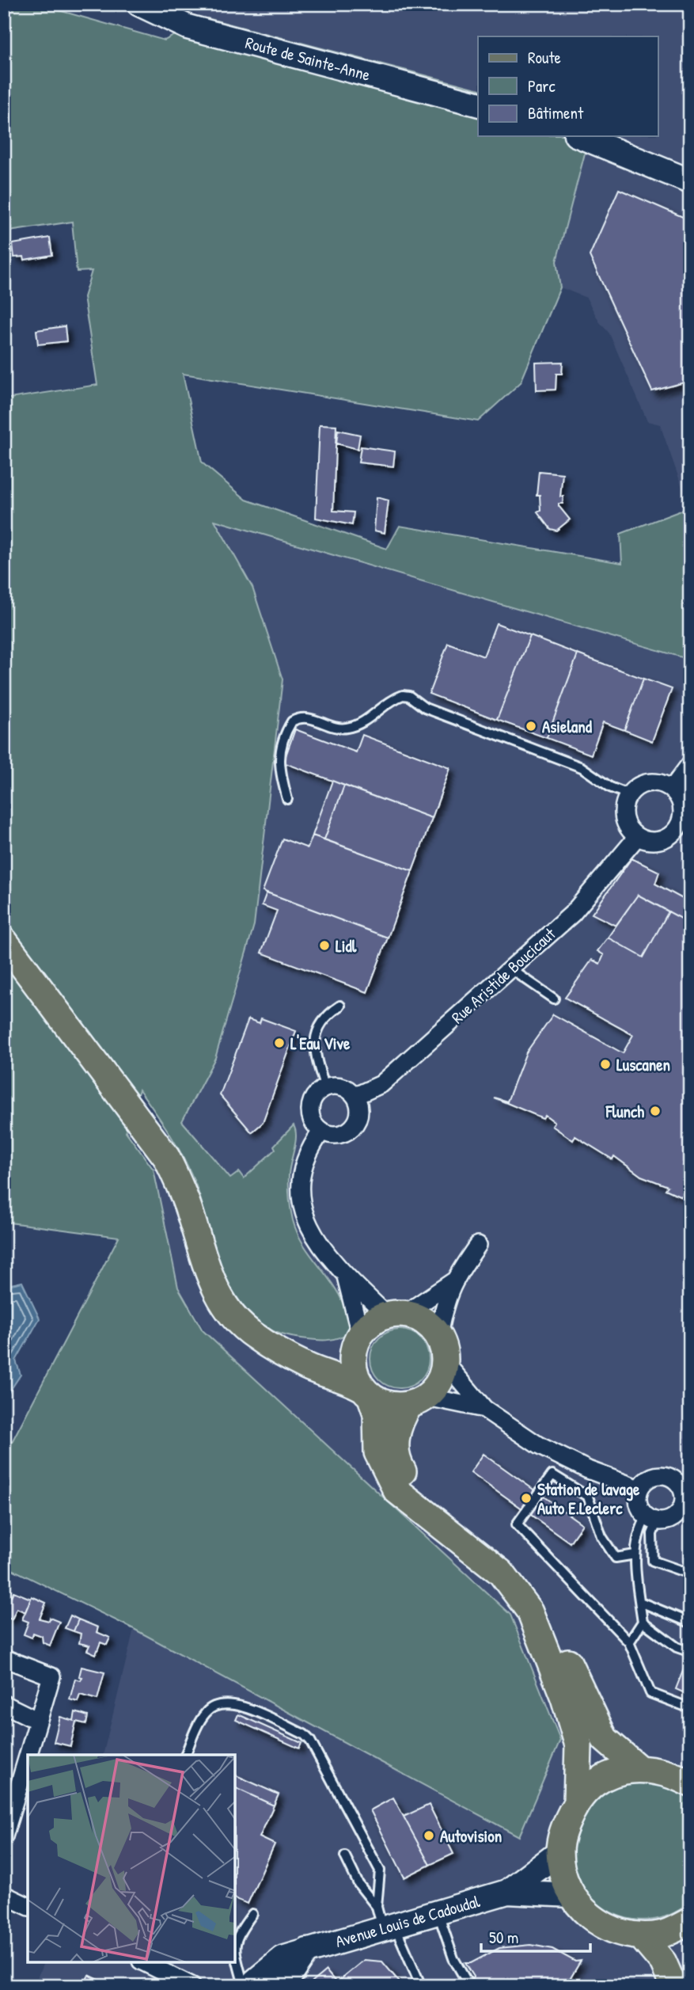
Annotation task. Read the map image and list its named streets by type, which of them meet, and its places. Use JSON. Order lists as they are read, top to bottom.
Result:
{
  "streets": {
    "main road": ["Route de Sainte-Anne", "Avenue Louis de Cadoudal"],
    "street": ["Rue Aristide Boucicaut"]
  },
  "places": [
    "Asieland",
    "Lidl",
    "L'Eau Vive",
    "Luscanen",
    "Flunch",
    "Station de lavage Auto E.Leclerc",
    "Autovision"
  ],
  "legend": ["Route", "Parc", "Bâtiment"],
  "scale_bar": "50 m"
}
